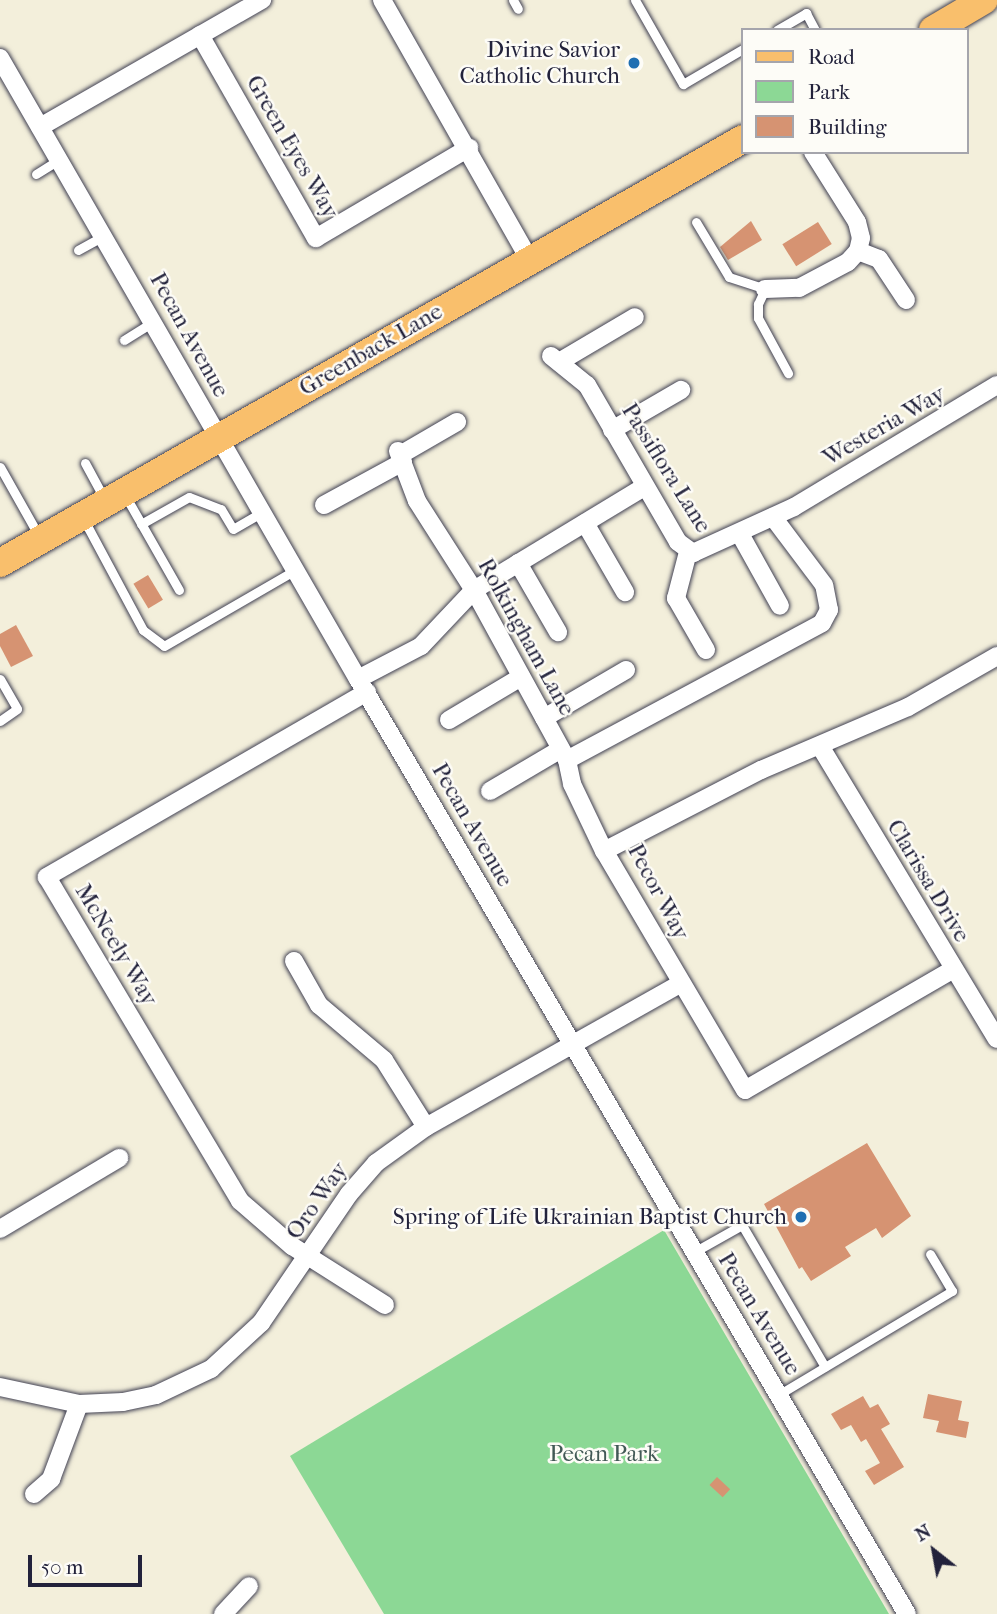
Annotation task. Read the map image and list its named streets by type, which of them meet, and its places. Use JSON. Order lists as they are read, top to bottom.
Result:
{
  "streets": {
    "main road": ["Greenback Lane"],
    "street": [
      "Green Eyes Way",
      "Pecan Avenue",
      "Westeria Way",
      "Passiflora Lane",
      "Rolkingham Lane",
      "Clarissa Drive",
      "Pecor Way",
      "McNeely Way",
      "Oro Way"
    ]
  },
  "crossings": [
    ["Pecan Avenue", "Greenback Lane"],
    ["Pecan Avenue", "McNeely Way"],
    ["Pecan Avenue", "Oro Way"],
    ["Westeria Way", "Passiflora Lane"],
    ["Rolkingham Lane", "Pecor Way"],
    ["Clarissa Drive", "Pecor Way"],
    ["Pecor Way", "Oro Way"],
    ["McNeely Way", "Oro Way"]
  ],
  "parks": ["Pecan Park"],
  "places": ["Divine Savior Catholic Church", "Spring of Life Ukrainian Baptist Church"],
  "legend": ["Road", "Park", "Building"],
  "scale_bar": "50 m",
  "north": "top left"
}
